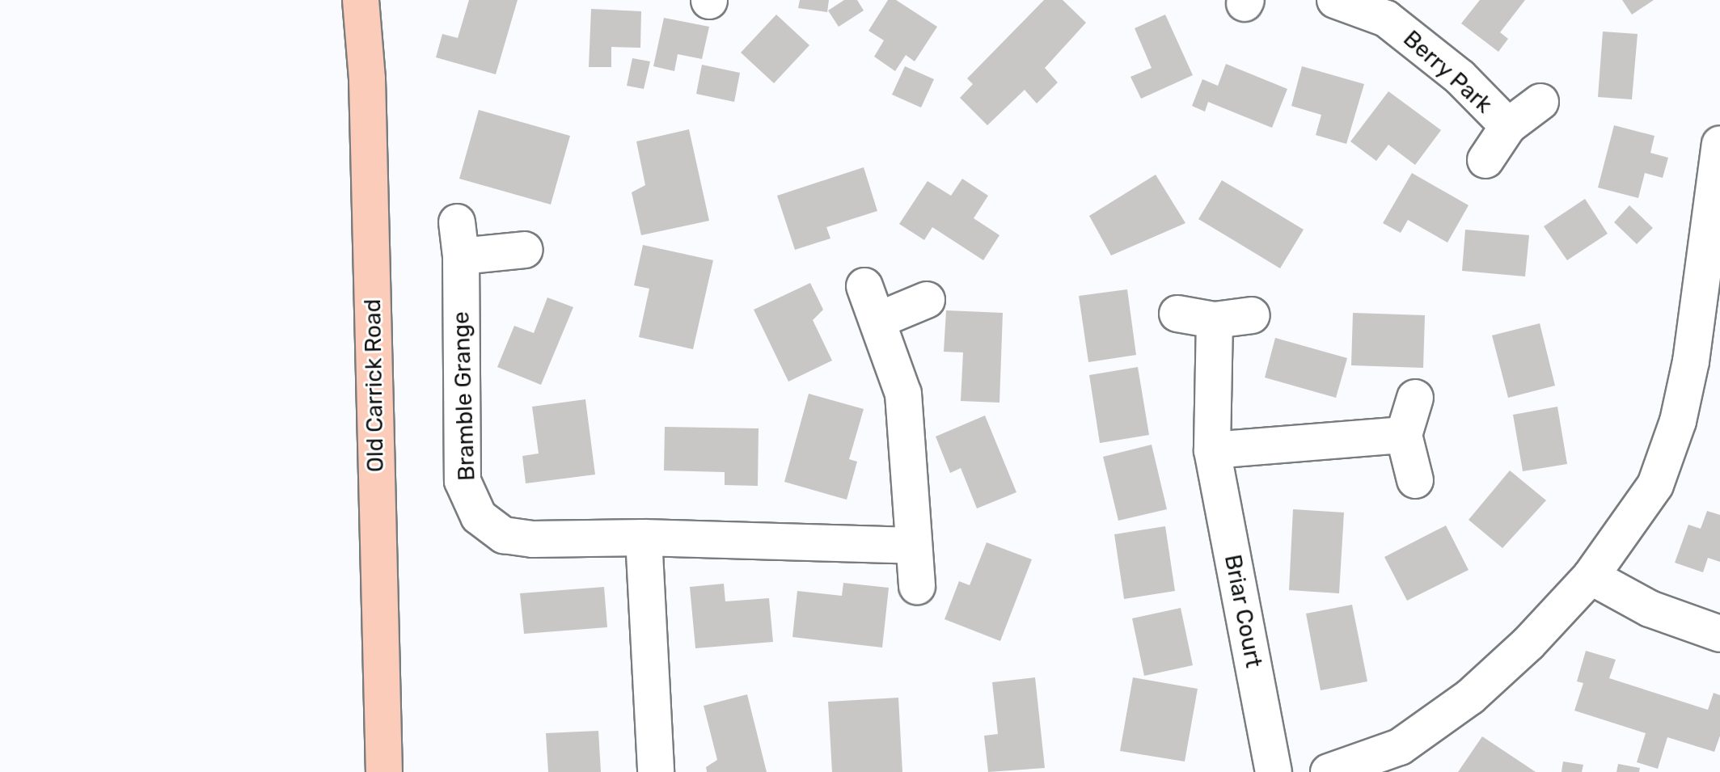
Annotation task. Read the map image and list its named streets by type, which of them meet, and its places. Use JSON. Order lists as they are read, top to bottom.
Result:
{
  "streets": {
    "main road": ["Old Carrick Road"],
    "street": ["Berry Park", "Bramble Grange", "Briar Court"]
  }
}
